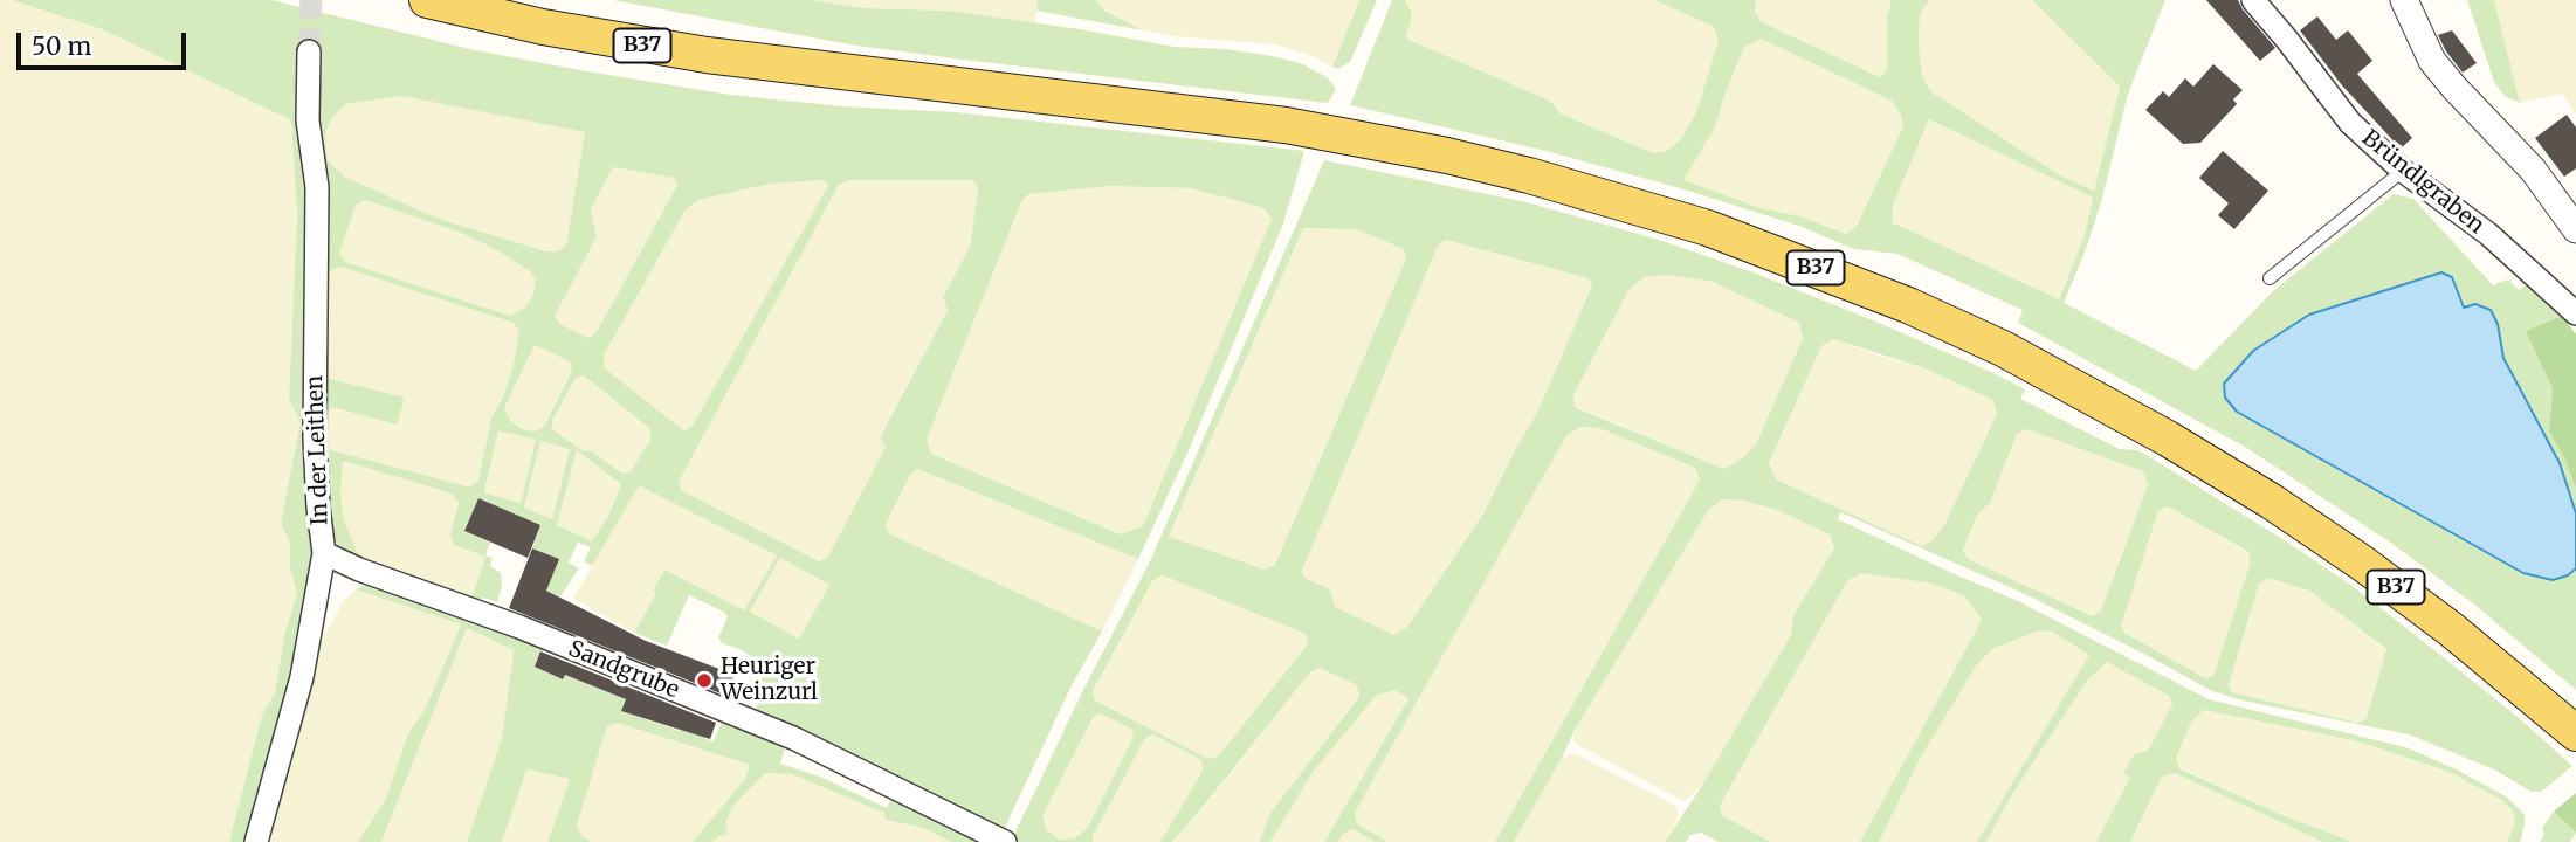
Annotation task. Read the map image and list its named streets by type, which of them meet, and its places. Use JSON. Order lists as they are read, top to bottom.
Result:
{
  "streets": {
    "main road": ["B37"],
    "street": ["Bründlgraben", "In der Leithen", "Sandgrube"]
  },
  "crossings": [
    ["In der Leithen", "Sandgrube"]
  ],
  "places": ["Heuriger Weinzurl"],
  "scale_bar": "50 m"
}
